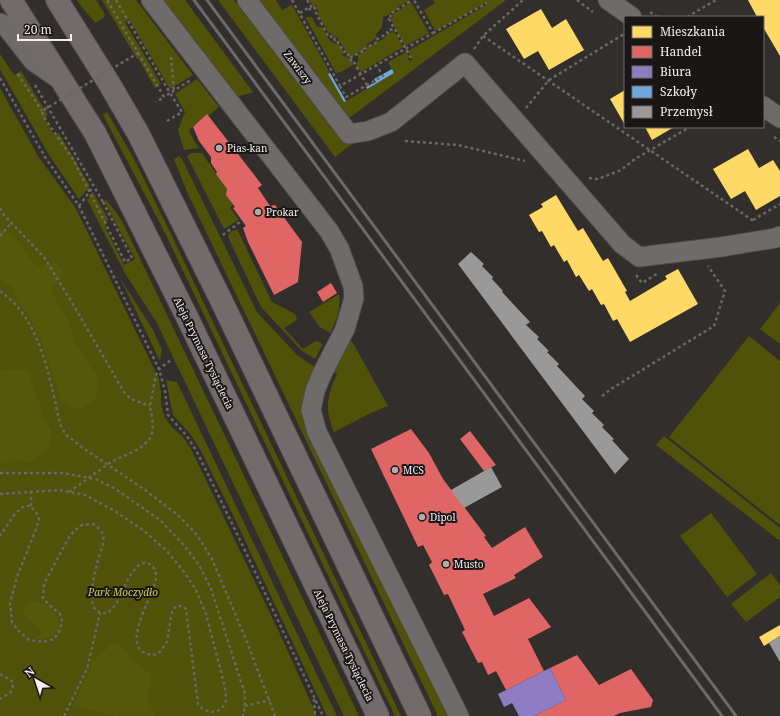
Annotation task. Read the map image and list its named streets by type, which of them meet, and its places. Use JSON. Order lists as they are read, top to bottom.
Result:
{
  "streets": {
    "main road": ["Aleja Prymasa Tysiąclecia"],
    "street": ["Zawiszy"]
  },
  "parks": ["Park Moczydło"],
  "places": [
    "Pias-kan",
    "Prokar",
    "MCS",
    "Dipol",
    "Musto"
  ],
  "legend": [
    "Mieszkania",
    "Handel",
    "Biura",
    "Szkoły",
    "Przemysł"
  ],
  "scale_bar": "20 m",
  "north": "top left"
}
